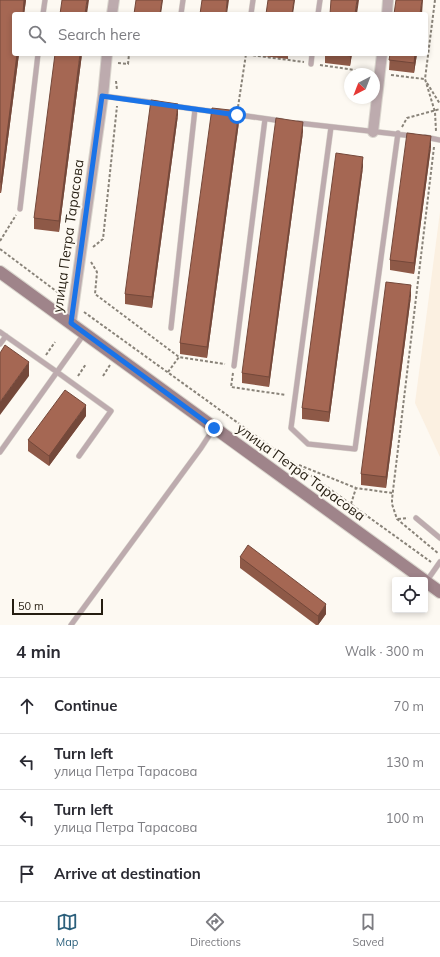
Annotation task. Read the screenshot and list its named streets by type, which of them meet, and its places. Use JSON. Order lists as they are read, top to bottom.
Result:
{
  "streets": {
    "street": ["улица Петра Тарасова"]
  },
  "scale_bar": "50 m",
  "north": "bottom left",
  "page": {
    "search": "Search here",
    "scale": "50 m",
    "heading": ["4 min", "Walk · 300 m"],
    "list": [
      ["Continue", "70 m"],
      ["Turn left", "улица Петра Тарасова", "130 m"],
      ["Turn left", "улица Петра Тарасова", "100 m"],
      "Arrive at destination"
    ],
    "nav": ["Map", "Directions", "Saved"]
  }
}
